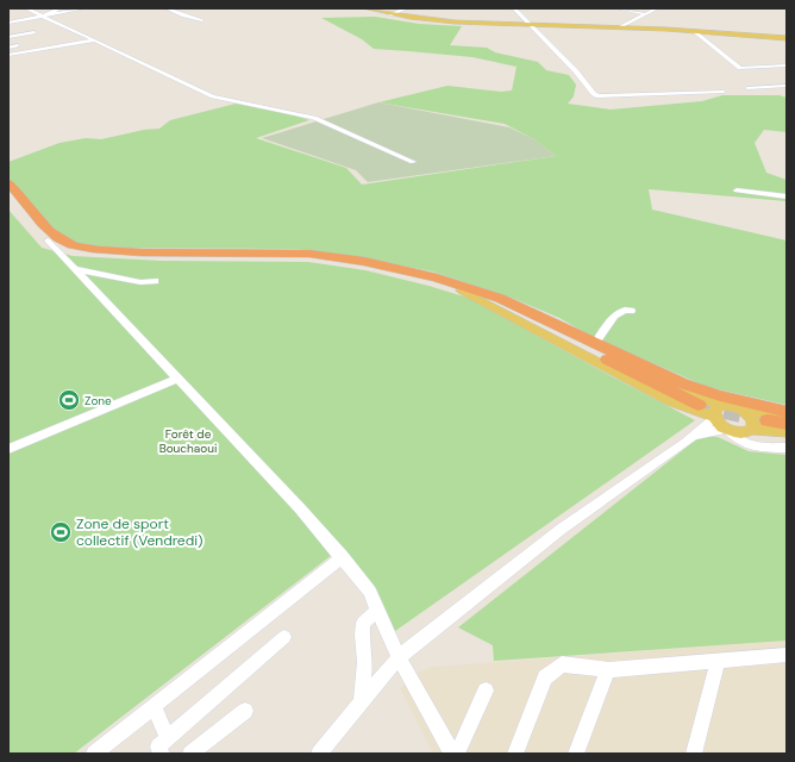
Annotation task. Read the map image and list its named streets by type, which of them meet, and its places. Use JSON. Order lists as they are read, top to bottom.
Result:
{
  "parks": ["Forêt de Bouchaoui"],
  "places": {
    "sports": ["Zone", "Zone de sport collectif (Vendredi)"]
  }
}
